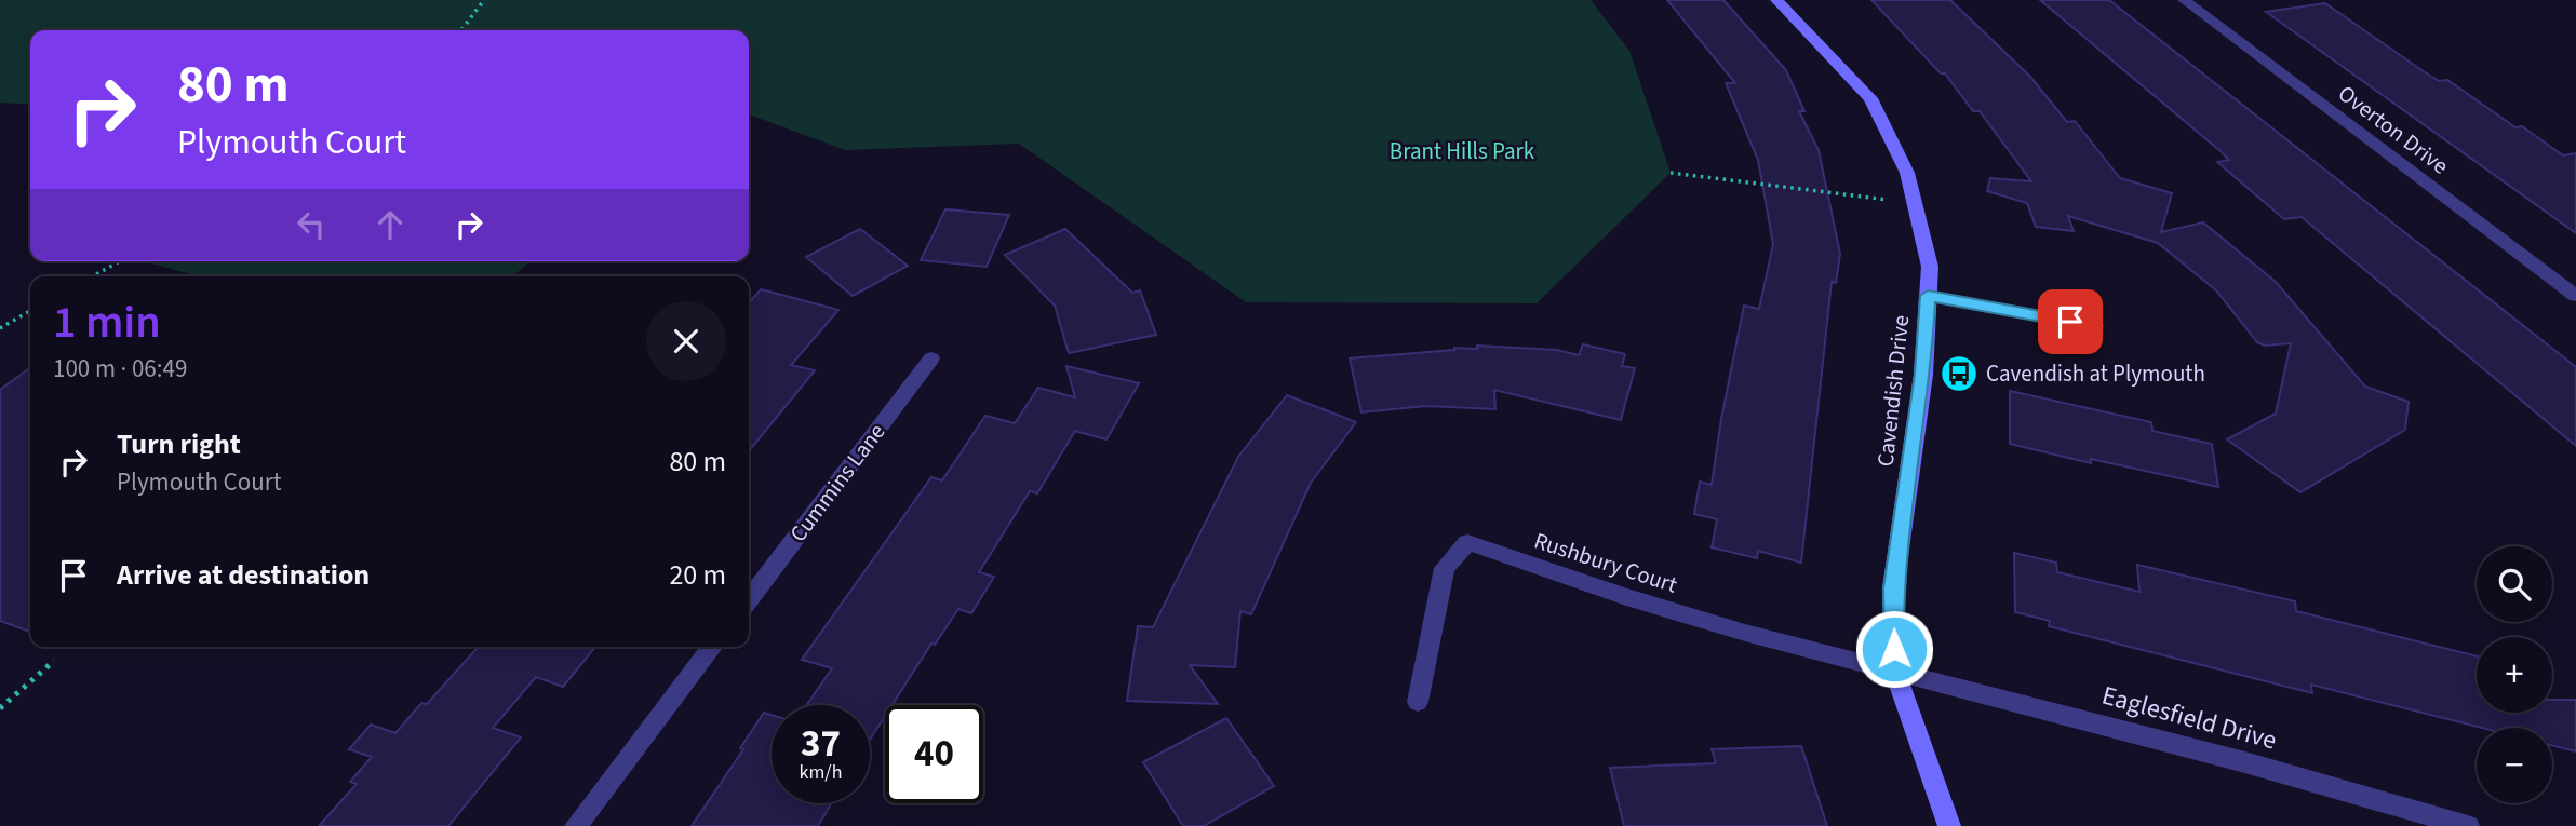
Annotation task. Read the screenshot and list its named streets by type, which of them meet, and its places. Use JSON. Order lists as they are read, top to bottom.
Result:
{
  "streets": {
    "street": [
      "Overton Drive",
      "Cavendish Drive",
      "Cummins Lane",
      "Rushbury Court",
      "Eaglesfield Drive"
    ]
  },
  "crossings": [
    ["Cavendish Drive", "Rushbury Court"],
    ["Cavendish Drive", "Eaglesfield Drive"],
    ["Rushbury Court", "Eaglesfield Drive"]
  ],
  "parks": ["Brant Hills Park"],
  "places": {
    "bus stop": ["Cavendish at Plymouth"]
  },
  "page": {
    "turn": ["80 m", "Plymouth Court"],
    "heading": ["1 min", "100 m · 06:49"],
    "list": [
      {
        "name": "Turn right",
        "note": "Plymouth Court",
        "value": "80 m"
      },
      {
        "name": "Arrive at destination",
        "value": "20 m"
      }
    ],
    "map_buttons": ["+", "−"],
    "speed": "37 km/h",
    "limit": "40"
  }
}
